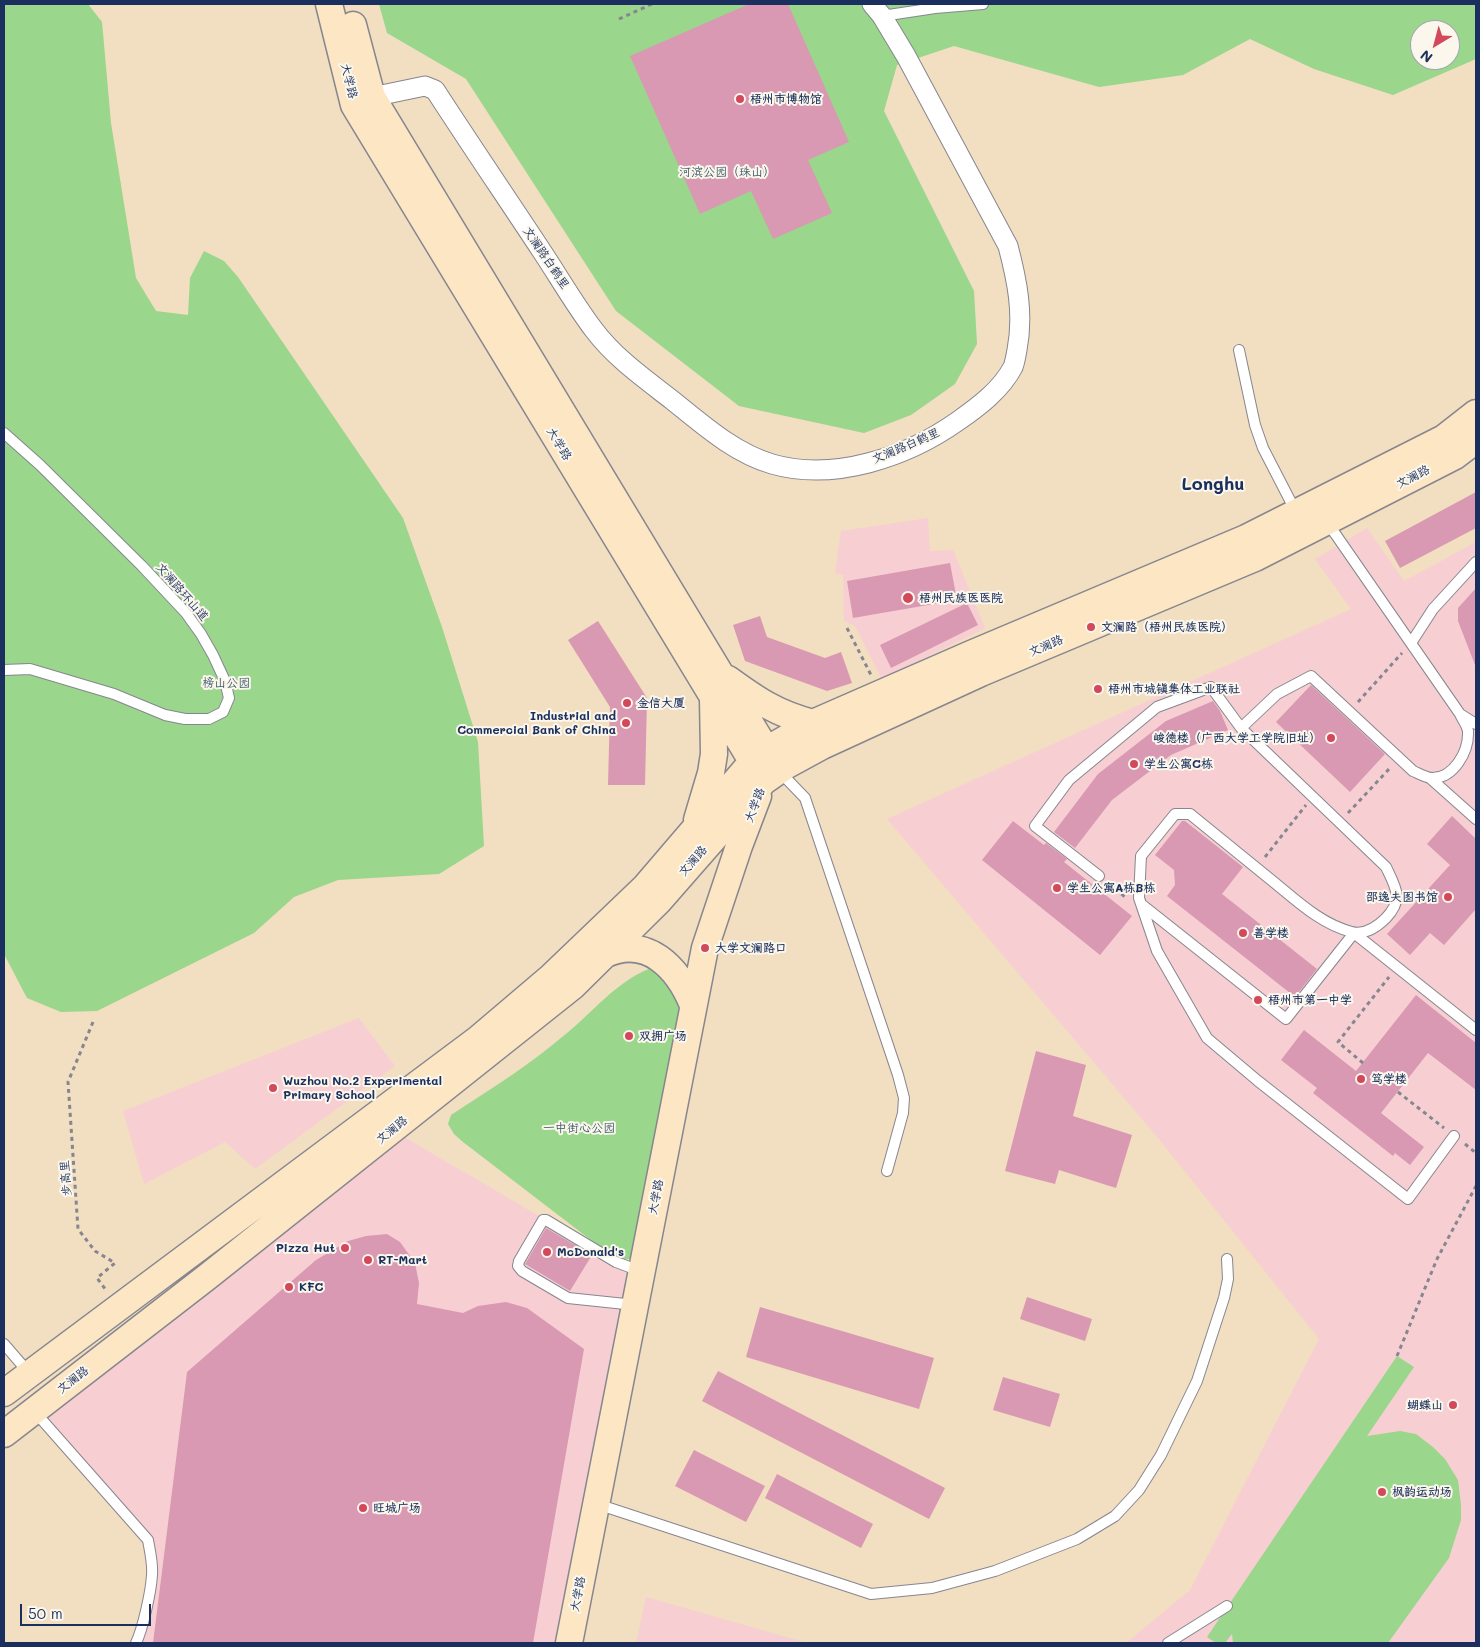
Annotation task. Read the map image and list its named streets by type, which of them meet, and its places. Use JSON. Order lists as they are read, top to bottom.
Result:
{
  "streets": {
    "main road": ["大学路", "文澜路"],
    "street": ["文澜路白鹤里"],
    "lane": ["文澜路环山道"],
    "path": ["步高里"]
  },
  "crossings": [
    ["大学路", "文澜路白鹤里"],
    ["大学路", "文澜路"],
    ["文澜路", "步高里"]
  ],
  "districts": ["Longhu"],
  "parks": ["河滨公园（珠山）", "榜山公园", "一中街心公园"],
  "places": [
    "梧州市博物馆",
    "梧州民族医医院",
    "文澜路（梧州民族医院）",
    "梧州市城镇集体工业联社",
    "金信大厦",
    "Industrial and Commercial Bank of China",
    "峻德楼（广西大学工学院旧址）",
    "学生公寓C栋",
    "学生公寓A栋B栋",
    "邵逸夫图书馆",
    "善学楼",
    "大学文澜路口",
    "梧州市第一中学",
    "双拥广场",
    "笃学楼",
    "Wuzhou No.2 Experimental Primary School",
    "Pizza Hut",
    "McDonald's",
    "RT-Mart",
    "KFC",
    "蝴蝶山",
    "枫韵运动场",
    "旺城广场"
  ],
  "scale_bar": "50 m",
  "north": "bottom left"
}
